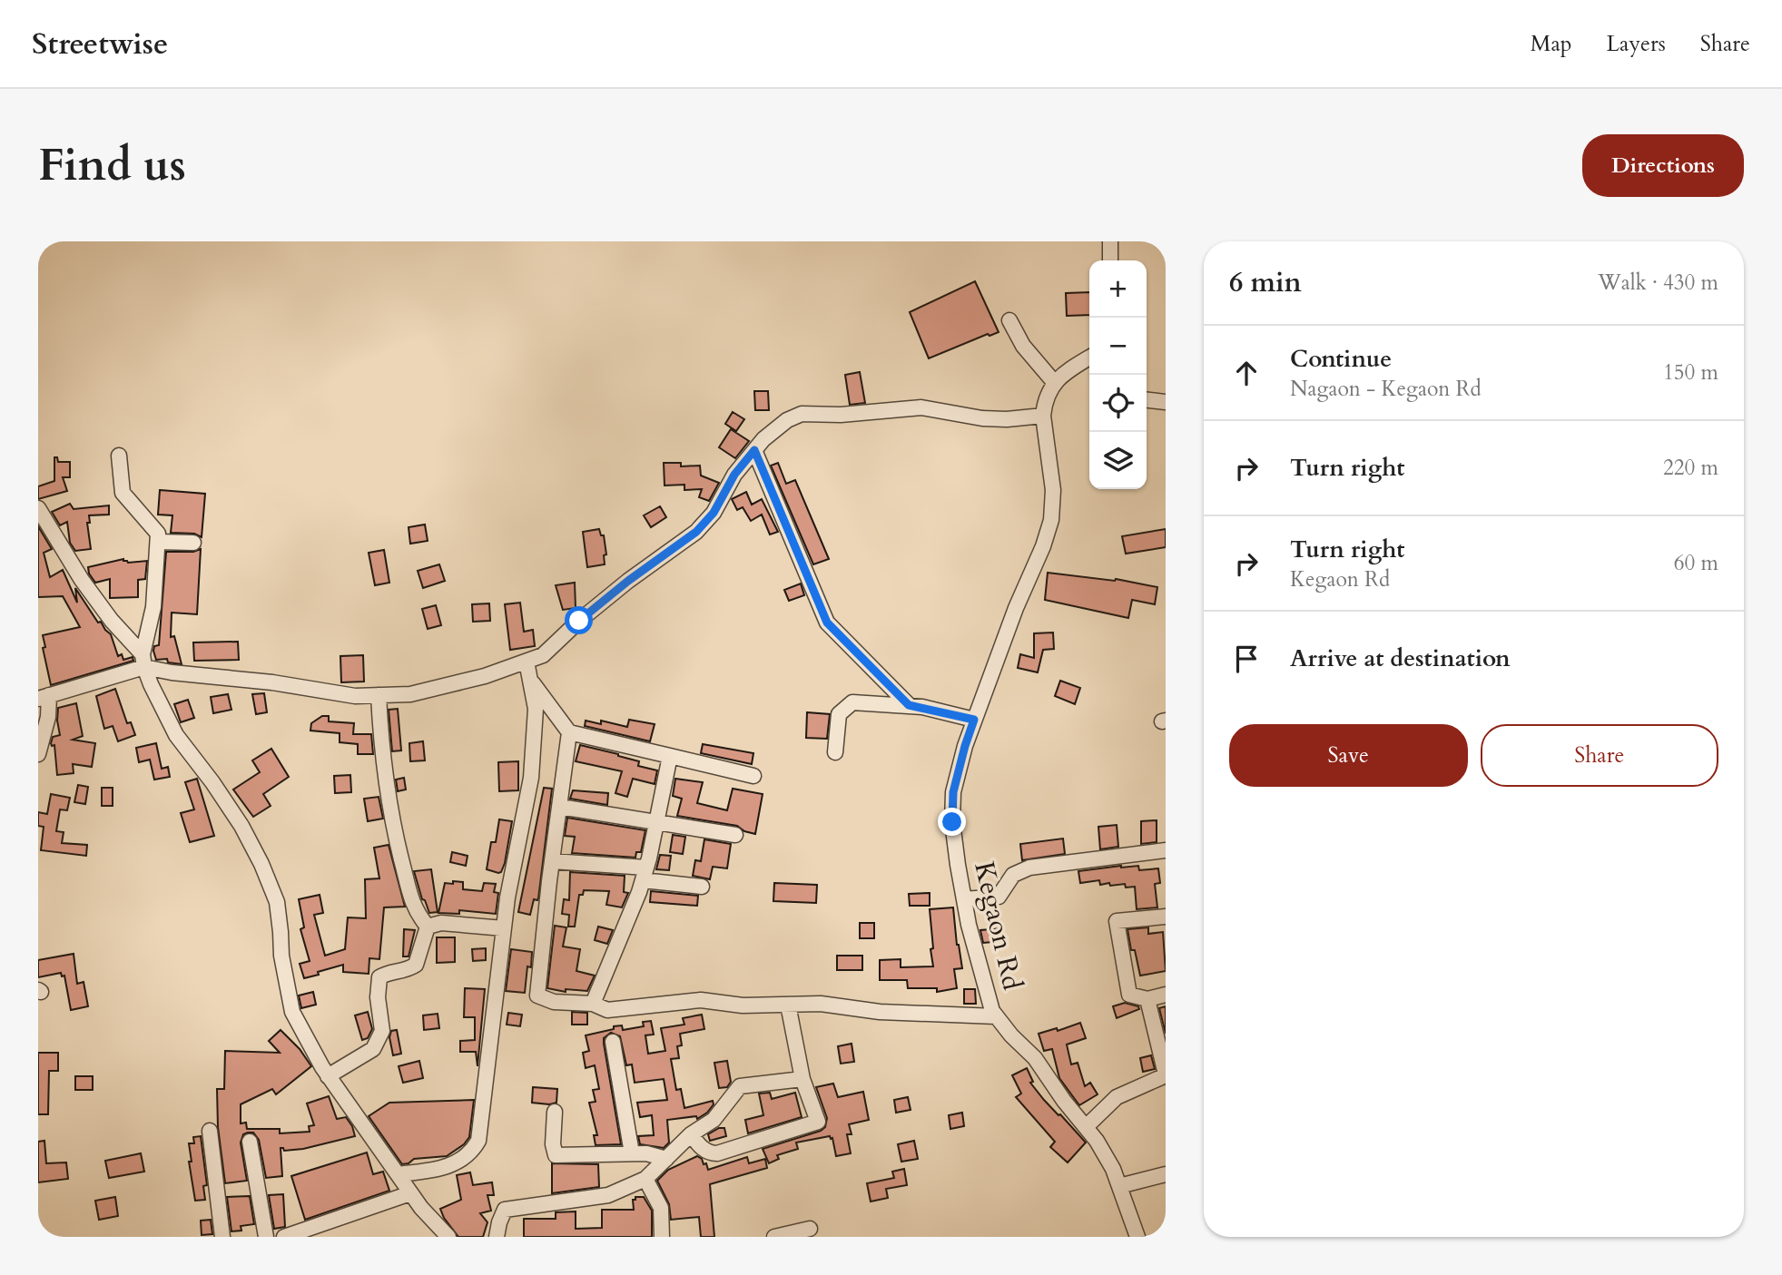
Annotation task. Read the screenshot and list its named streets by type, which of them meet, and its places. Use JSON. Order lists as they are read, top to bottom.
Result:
{
  "streets": {
    "street": ["Kegaon Rd"]
  },
  "page": {
    "header": "Streetwise",
    "nav": ["Map", "Layers", "Share"],
    "buttons": [
      "Directions",
      ["Save", "Share"]
    ],
    "title": "Find us",
    "heading": ["6 min", "Walk · 430 m"],
    "map_buttons": ["+", "−"],
    "list": [
      ["Continue", "Nagaon - Kegaon Rd", "150 m"],
      ["Turn right", "220 m"],
      ["Turn right", "Kegaon Rd", "60 m"],
      "Arrive at destination"
    ]
  }
}
